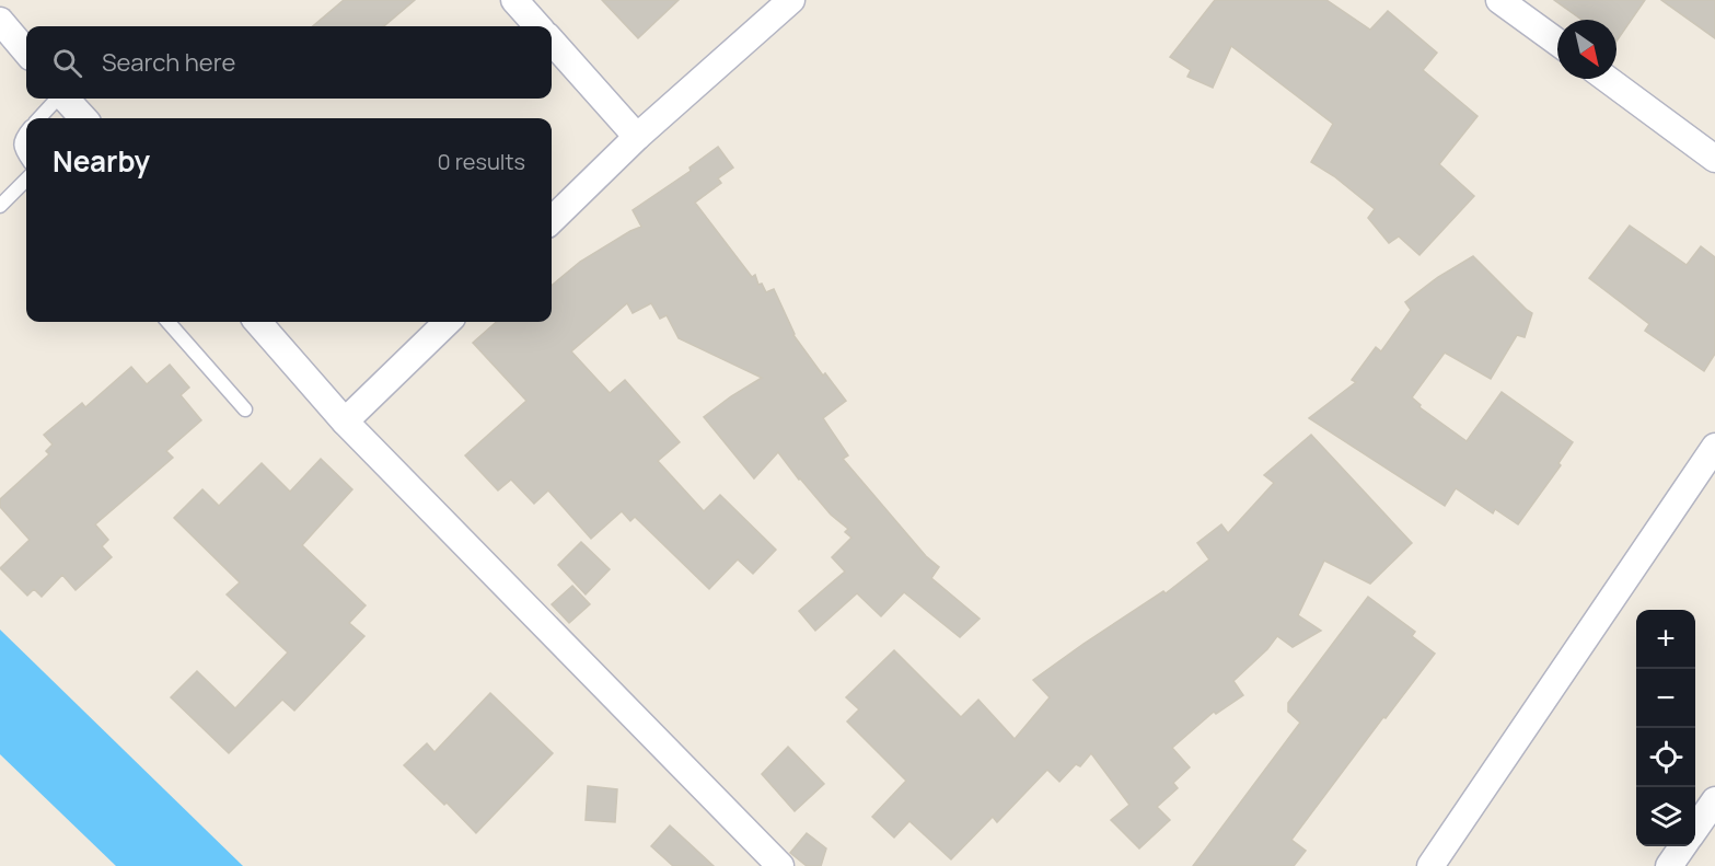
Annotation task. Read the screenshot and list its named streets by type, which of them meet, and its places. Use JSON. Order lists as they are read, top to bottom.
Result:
{
  "north": "bottom right",
  "page": {
    "search": "Search here",
    "heading": ["Nearby", "0 results"],
    "map_buttons": ["+", "−"]
  }
}
